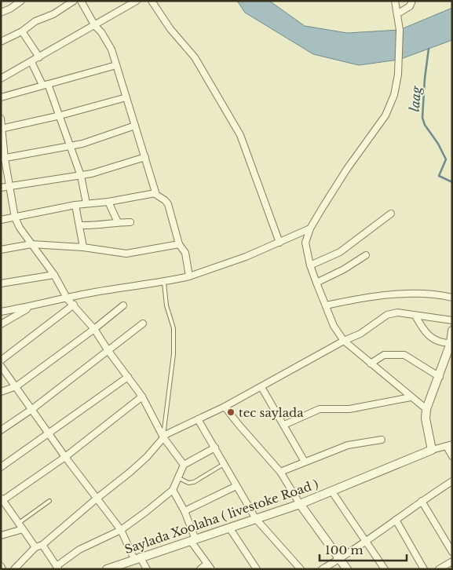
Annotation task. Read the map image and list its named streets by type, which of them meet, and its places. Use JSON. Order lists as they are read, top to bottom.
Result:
{
  "streets": {
    "street": ["Saylada Xoolaha ( livestoke Road )"]
  },
  "water": ["laag"],
  "places": ["tec saylada"],
  "scale_bar": "100 m"
}
